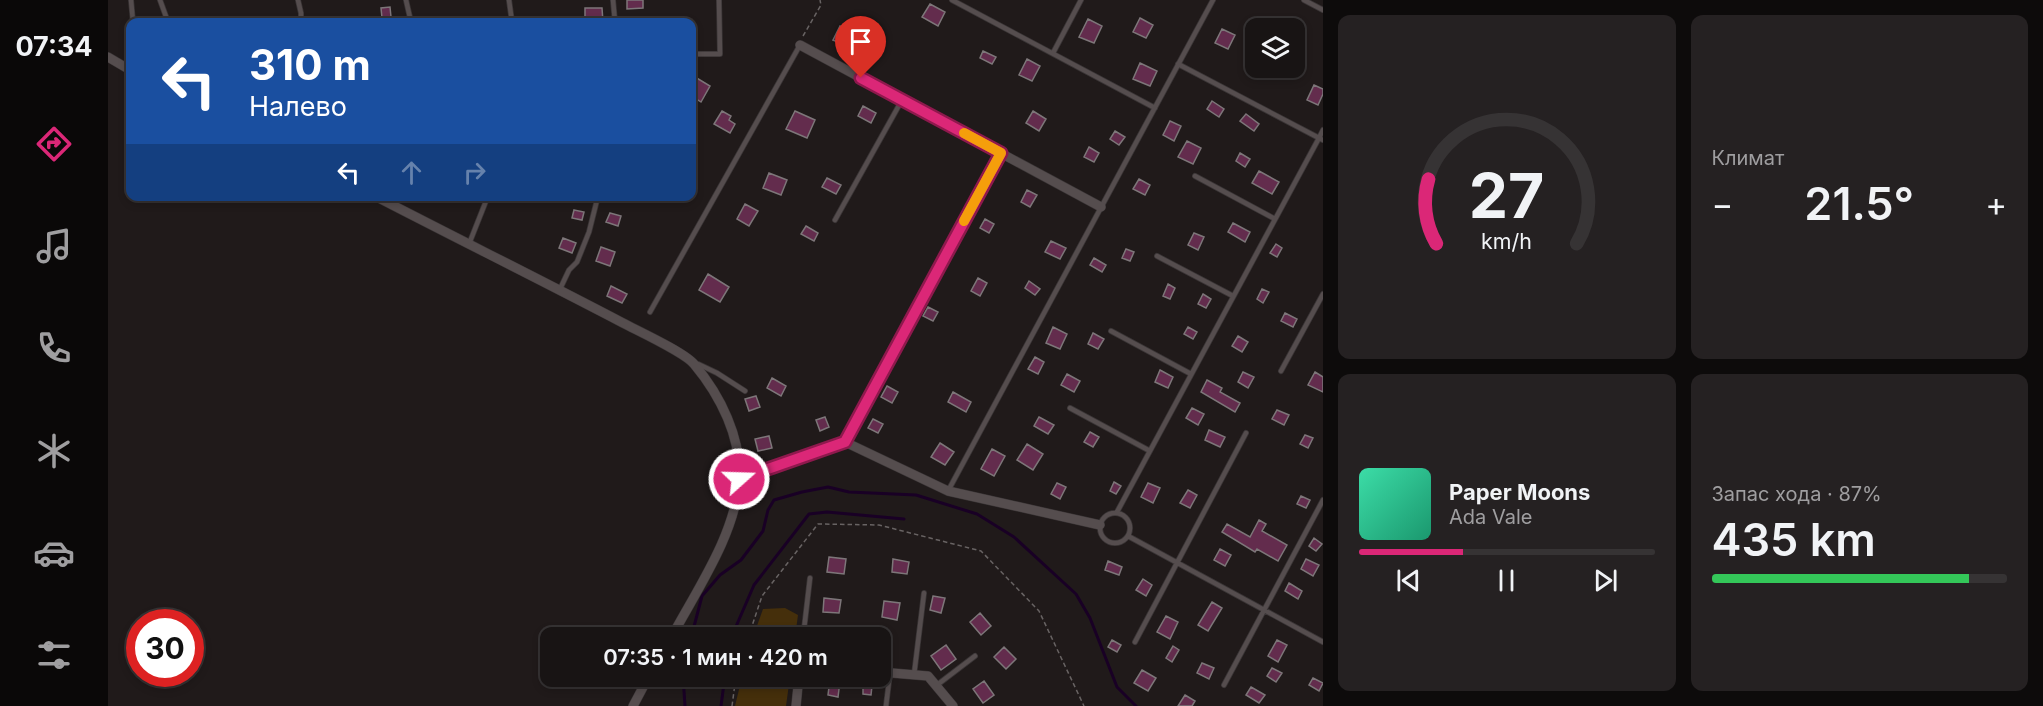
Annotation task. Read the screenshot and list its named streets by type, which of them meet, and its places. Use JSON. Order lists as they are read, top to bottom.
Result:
{
  "page": {
    "tabs": "07:34",
    "tile": [
      "Климат",
      ["Запас хода · 87%", "435 km"]
    ],
    "turn": ["310 m", "Налево"],
    "heat": ["−", "21.5°", "+"],
    "song": ["Paper Moons", "Ada Vale"],
    "limit": "30",
    "trip": "07:35 · 1 мин · 420 m",
    "gauge": ["27", "km/h"]
  }
}
